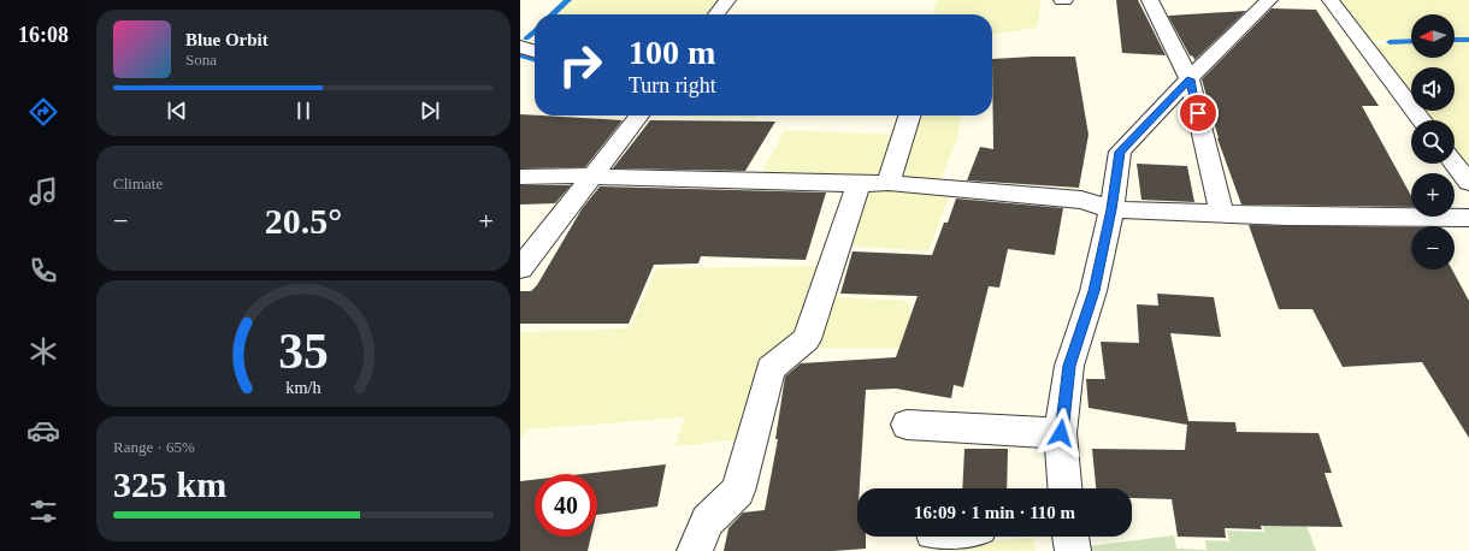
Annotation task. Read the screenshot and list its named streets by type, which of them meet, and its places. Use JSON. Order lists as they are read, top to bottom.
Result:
{
  "north": "left",
  "page": {
    "tabs": "16:08",
    "map_buttons": ["+", "−"],
    "turn": ["100 m", "Turn right"],
    "song": ["Blue Orbit", "Sona"],
    "tile": [
      "Climate",
      ["Range · 65%", "325 km"]
    ],
    "heat": ["−", "20.5°", "+"],
    "limit": "40",
    "trip": "16:09 · 1 min · 110 m",
    "gauge": ["35", "km/h"]
  }
}
